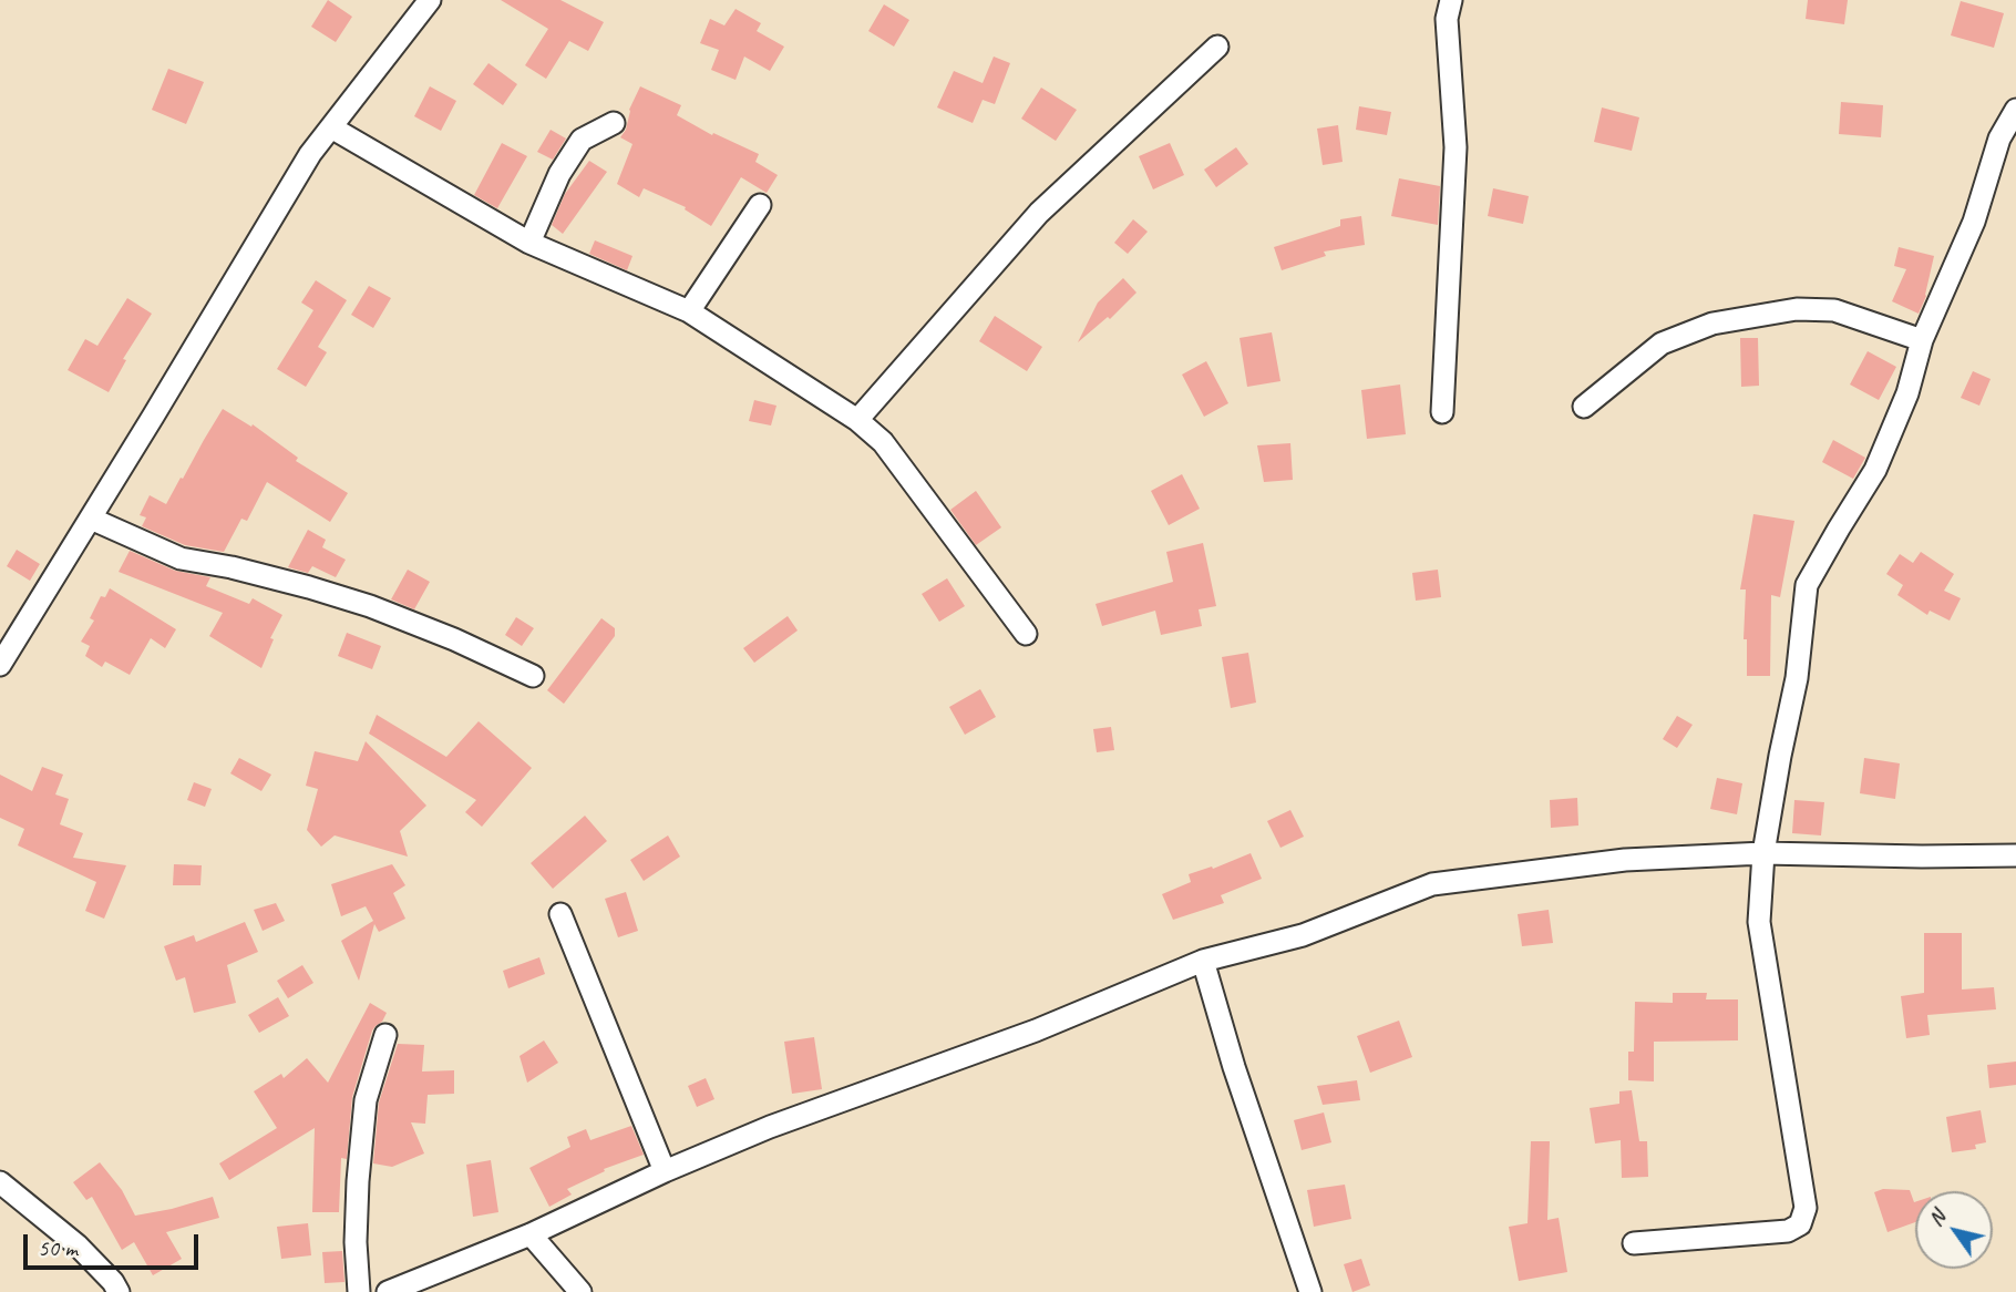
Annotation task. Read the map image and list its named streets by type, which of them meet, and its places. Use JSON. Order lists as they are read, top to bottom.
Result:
{
  "scale_bar": "50 m",
  "north": "top left"
}
